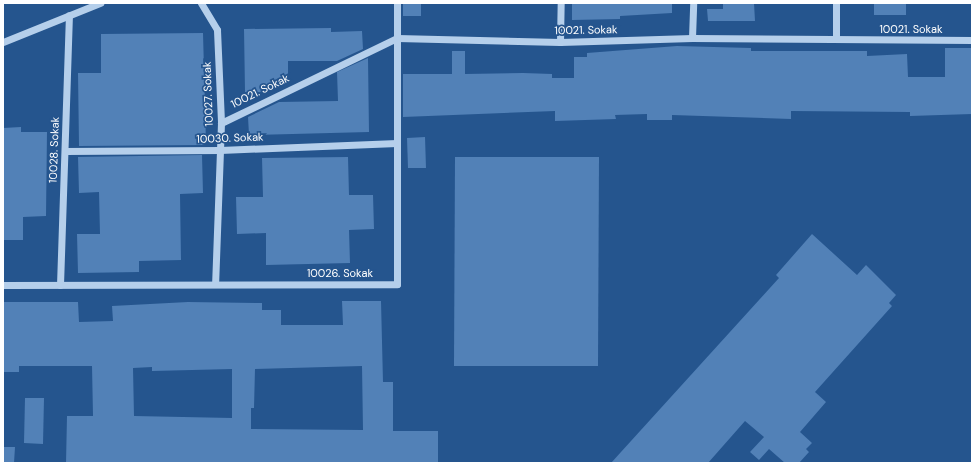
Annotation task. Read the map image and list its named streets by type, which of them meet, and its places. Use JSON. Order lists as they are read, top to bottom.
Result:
{
  "streets": {
    "street": [
      "10021. Sokak",
      "10027. Sokak",
      "10030. Sokak",
      "10028. Sokak",
      "10026. Sokak"
    ]
  },
  "crossings": [
    ["10021. Sokak", "10027. Sokak"],
    ["10021. Sokak", "10026. Sokak"],
    ["10027. Sokak", "10030. Sokak"],
    ["10027. Sokak", "10026. Sokak"],
    ["10030. Sokak", "10028. Sokak"],
    ["10030. Sokak", "10026. Sokak"],
    ["10028. Sokak", "10026. Sokak"]
  ]
}
